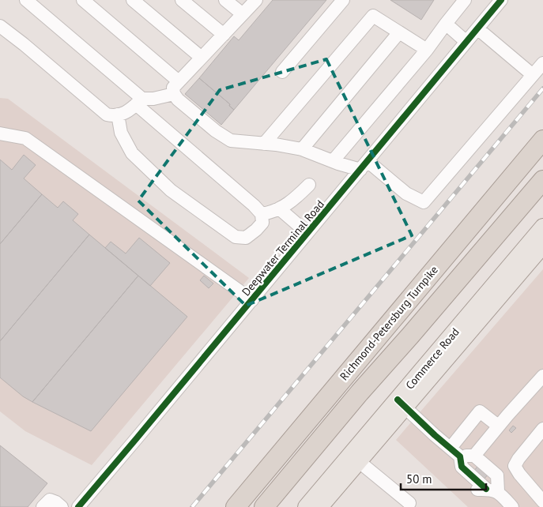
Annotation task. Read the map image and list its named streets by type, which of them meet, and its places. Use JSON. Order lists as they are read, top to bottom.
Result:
{
  "streets": {
    "highway": ["Richmond-Petersburg Turnpike"],
    "main road": ["Commerce Road"],
    "street": ["Deepwater Terminal Road"]
  },
  "scale_bar": "50 m"
}
